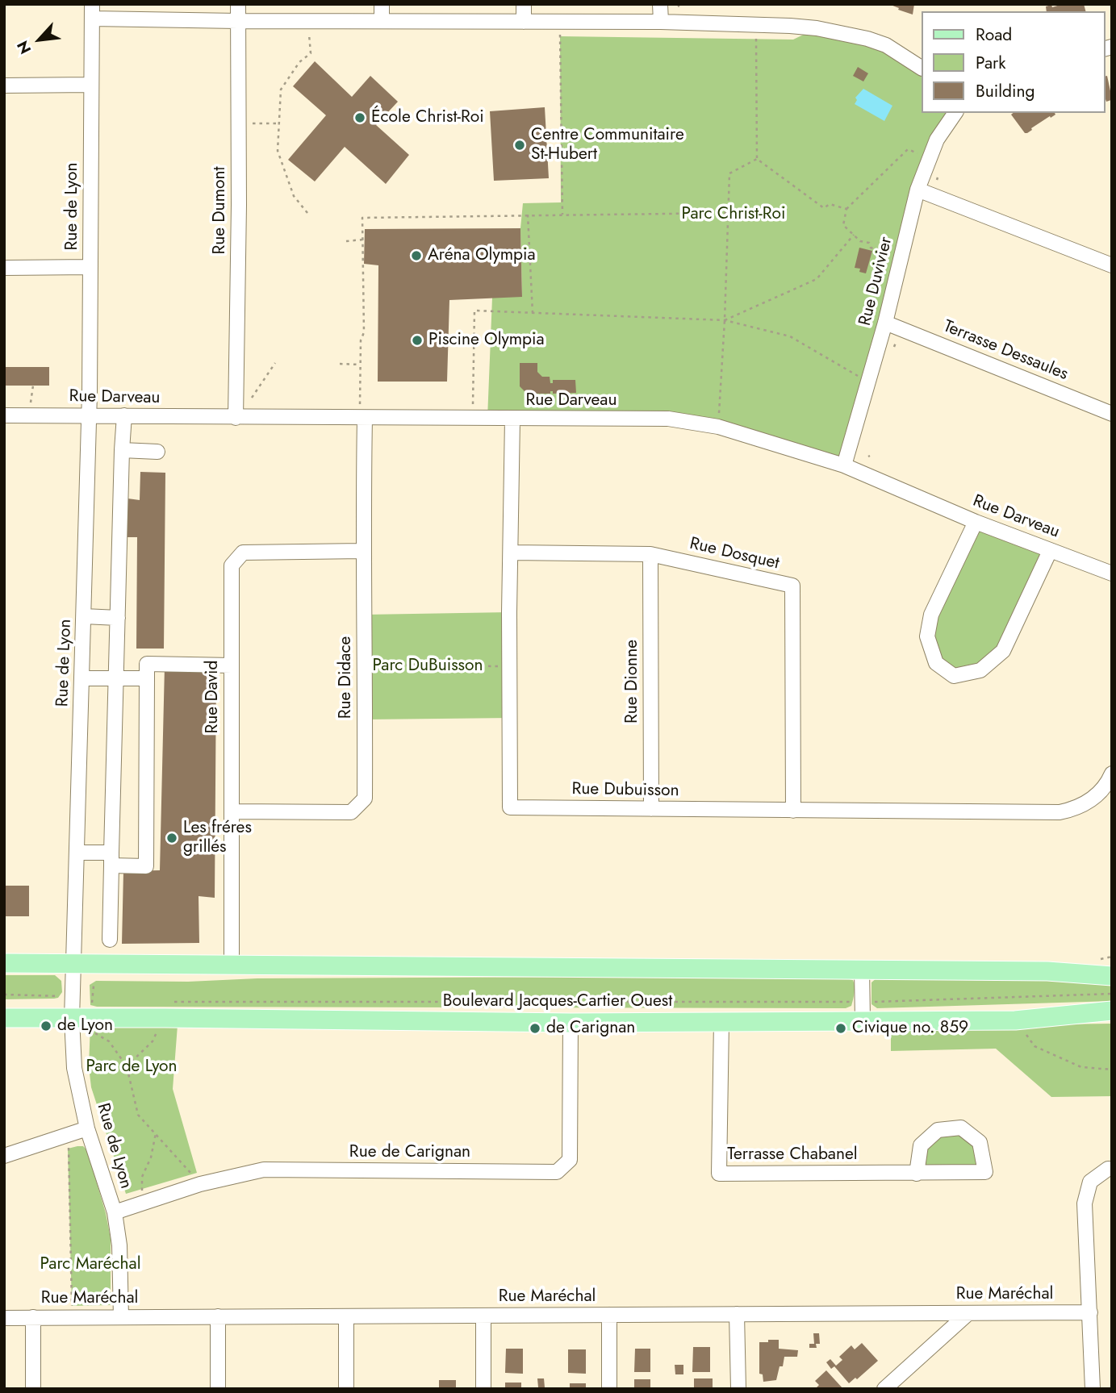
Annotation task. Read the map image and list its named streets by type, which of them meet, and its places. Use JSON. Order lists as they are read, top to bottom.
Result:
{
  "streets": {
    "main road": ["Boulevard Jacques-Cartier Ouest"],
    "street": [
      "Rue de Lyon",
      "Rue Dumont",
      "Rue Duvivier",
      "Terrasse Dessaules",
      "Rue Darveau",
      "Rue Dosquet",
      "Rue Didace",
      "Rue Dionne",
      "Rue David",
      "Rue Dubuisson",
      "Rue de Carignan",
      "Terrasse Chabanel",
      "Rue Maréchal"
    ]
  },
  "crossings": [
    ["Rue de Lyon", "Rue Darveau"],
    ["Rue de Lyon", "Boulevard Jacques-Cartier Ouest"],
    ["Rue de Lyon", "Rue de Carignan"],
    ["Rue de Lyon", "Rue Maréchal"],
    ["Rue Dumont", "Rue Darveau"],
    ["Rue Duvivier", "Terrasse Dessaules"],
    ["Rue Duvivier", "Rue Darveau"],
    ["Rue Darveau", "Rue Didace"],
    ["Rue Darveau", "Rue Dubuisson"],
    ["Rue Dosquet", "Rue Dionne"],
    ["Rue Dosquet", "Rue Dubuisson"],
    ["Rue Didace", "Rue David"],
    ["Rue Dionne", "Rue Dubuisson"],
    ["Rue David", "Boulevard Jacques-Cartier Ouest"],
    ["Boulevard Jacques-Cartier Ouest", "Rue de Carignan"],
    ["Boulevard Jacques-Cartier Ouest", "Terrasse Chabanel"]
  ],
  "parks": [
    "Parc Christ-Roi",
    "Parc DuBuisson",
    "Parc de Lyon",
    "Parc Maréchal"
  ],
  "places": [
    "École Christ-Roi",
    "Centre Communitaire St-Hubert",
    "Aréna Olympia",
    "Piscine Olympia",
    "Les fréres grillés",
    "de Lyon",
    "de Carignan",
    "Civique no. 859"
  ],
  "legend": ["Road", "Park", "Building"],
  "north": "bottom left"
}
